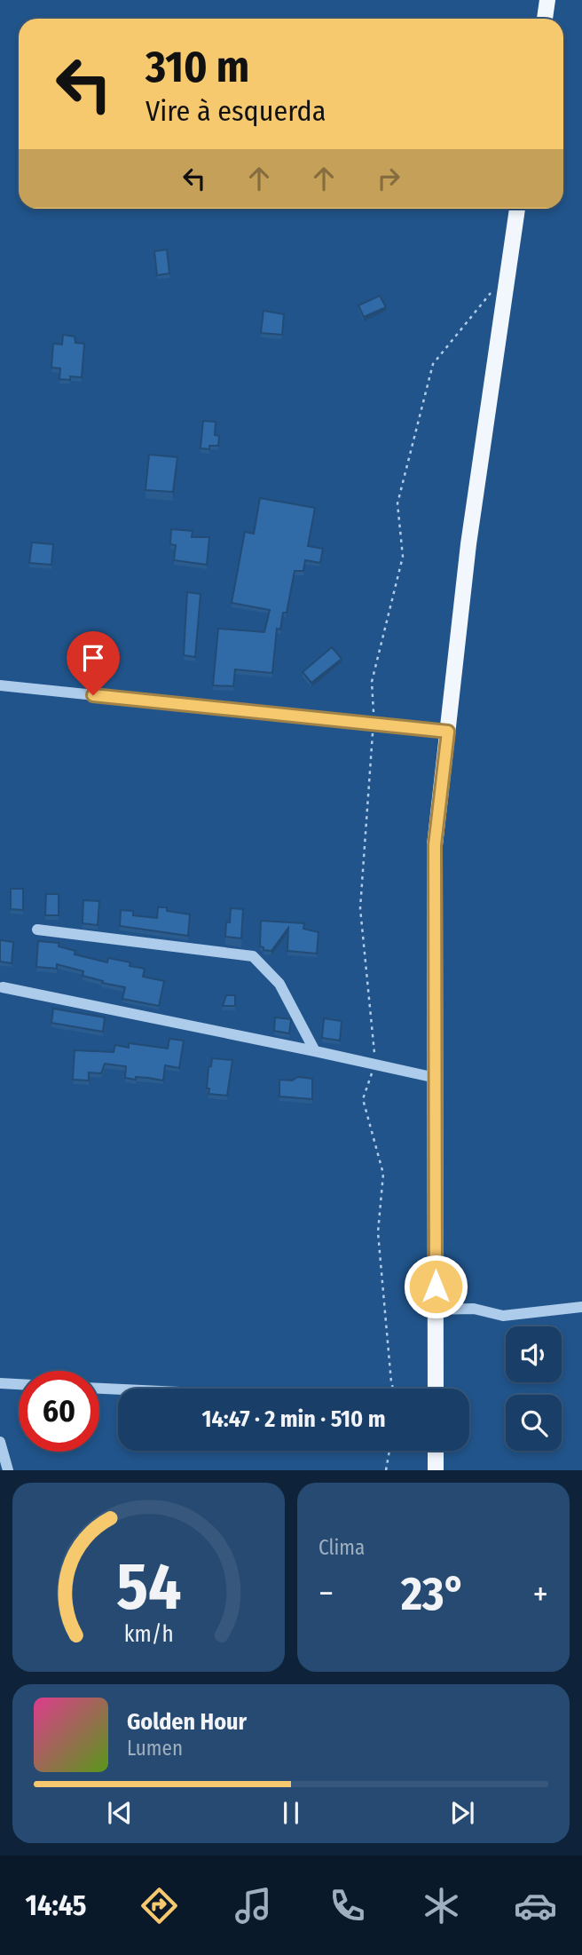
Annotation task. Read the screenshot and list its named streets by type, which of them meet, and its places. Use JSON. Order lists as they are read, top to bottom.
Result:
{
  "page": {
    "turn": ["310 m", "Vire à esquerda"],
    "limit": "60",
    "trip": "14:47 · 2 min · 510 m",
    "tile": "Clima",
    "heat": ["−", "23°", "+"],
    "song": ["Golden Hour", "Lumen"],
    "tabs": "14:45",
    "gauge": ["54", "km/h"]
  }
}
